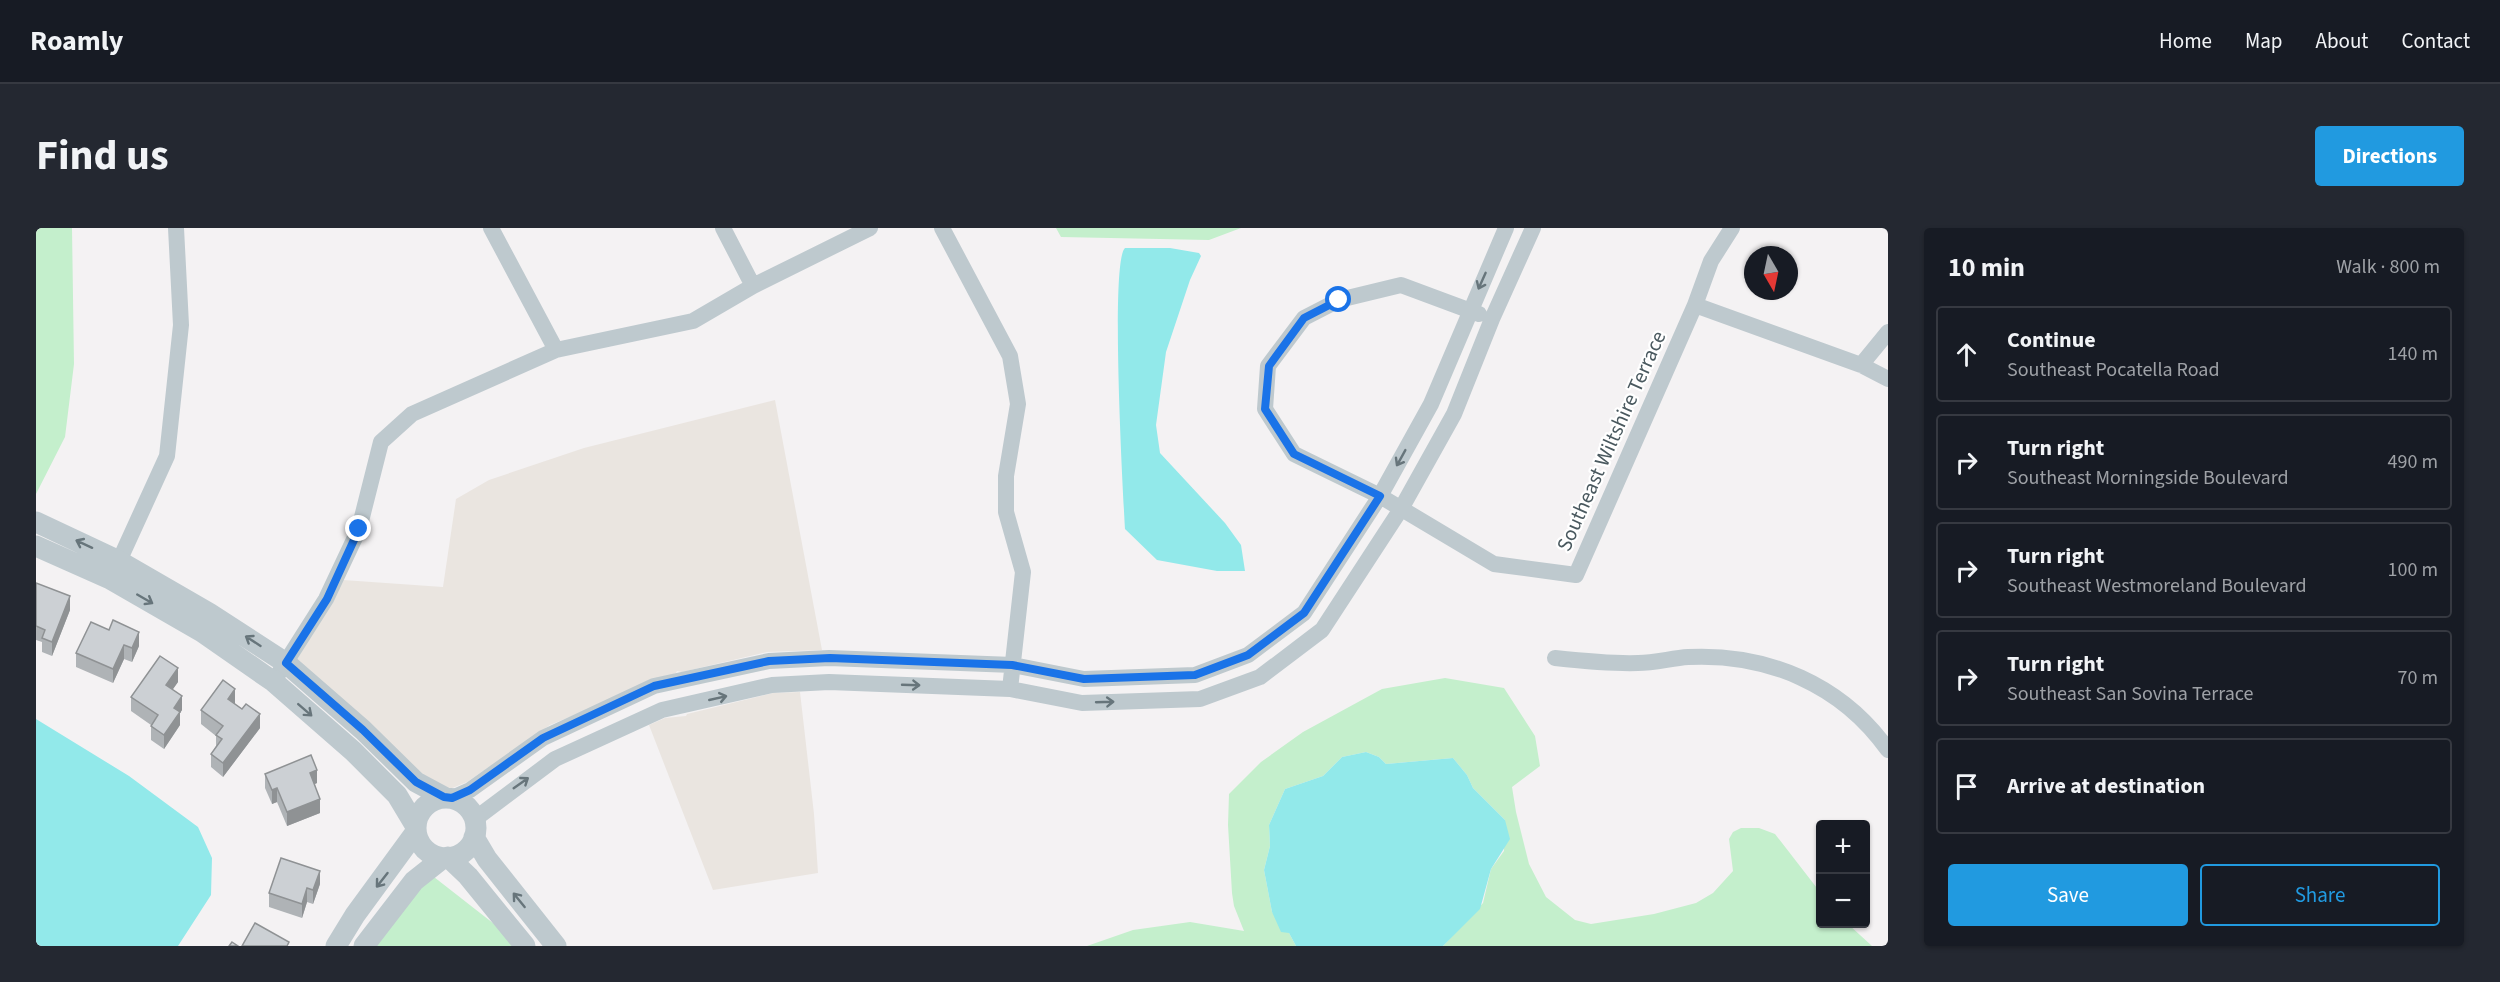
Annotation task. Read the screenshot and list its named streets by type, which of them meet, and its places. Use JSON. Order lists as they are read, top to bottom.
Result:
{
  "streets": {
    "street": ["Southeast Wiltshire Terrace"]
  },
  "north": "bottom",
  "page": {
    "header": "Roamly",
    "nav": [
      "Home",
      "Map",
      "About",
      "Contact"
    ],
    "title": "Find us",
    "buttons": [
      "Directions",
      ["Save", "Share"]
    ],
    "heading": ["10 min", "Walk · 800 m"],
    "list": [
      ["Continue", "Southeast Pocatella Road", "140 m"],
      ["Turn right", "Southeast Morningside Boulevard", "490 m"],
      ["Turn right", "Southeast Westmoreland Boulevard", "100 m"],
      ["Turn right", "Southeast San Sovina Terrace", "70 m"],
      "Arrive at destination"
    ],
    "map_buttons": ["+", "−"]
  }
}
